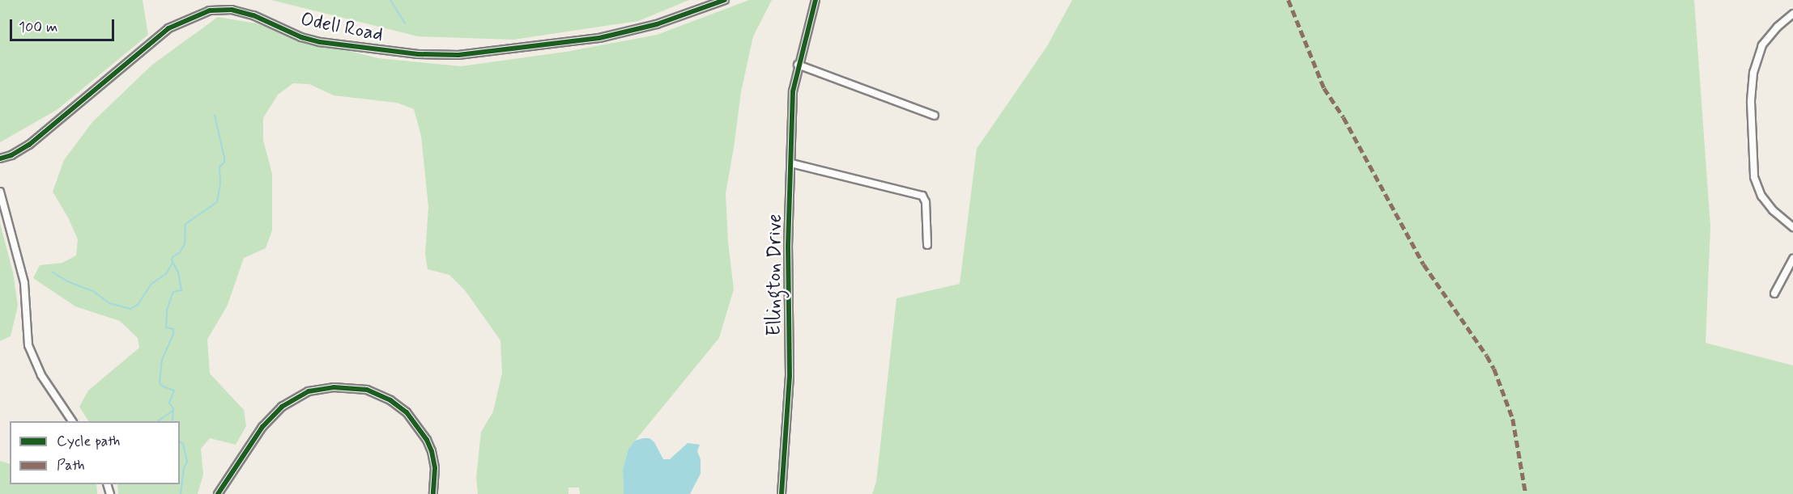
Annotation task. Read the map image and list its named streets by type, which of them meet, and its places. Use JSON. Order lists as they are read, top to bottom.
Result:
{
  "streets": {
    "street": ["Odell Road", "Ellington Drive"]
  },
  "legend": ["Cycle path", "Path"],
  "scale_bar": "100 m"
}
